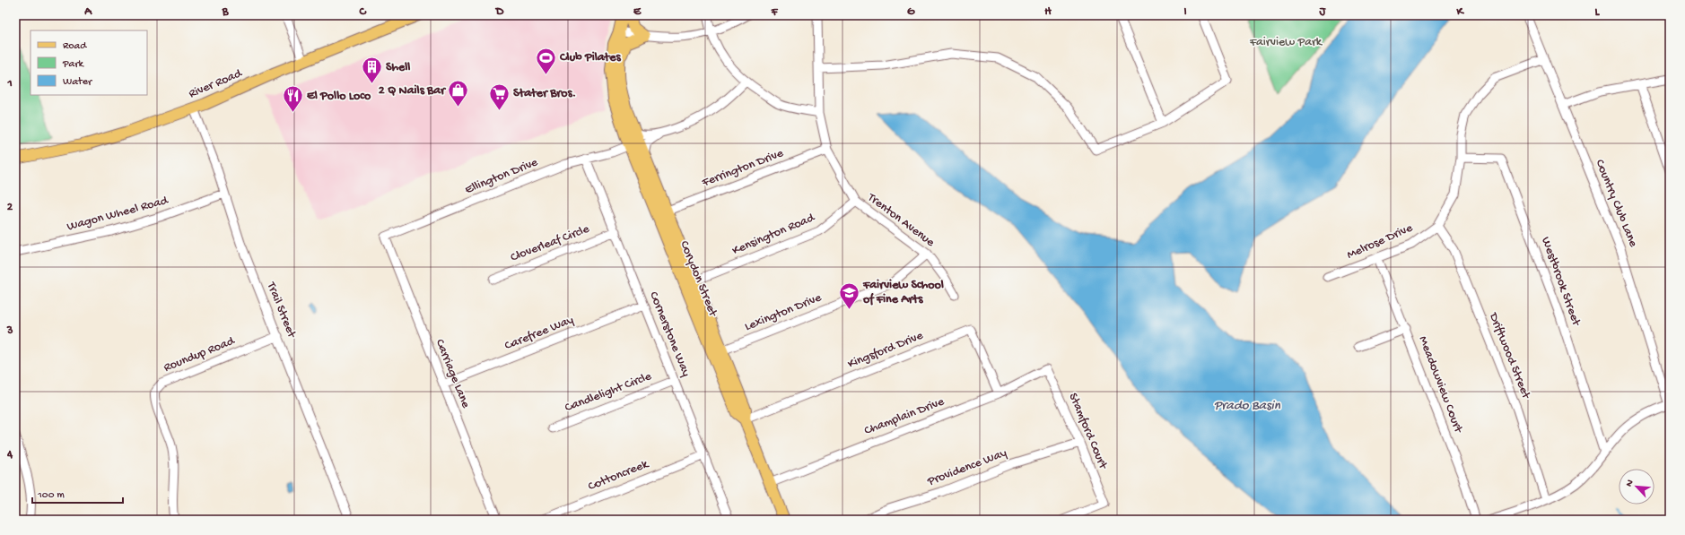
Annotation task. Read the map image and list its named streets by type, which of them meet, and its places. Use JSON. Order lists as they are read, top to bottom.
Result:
{
  "streets": {
    "main road": ["River Road", "Corydon Street"],
    "street": [
      "Ferrington Drive",
      "Ellington Drive",
      "Country Club Lane",
      "Wagon Wheel Road",
      "Trenton Avenue",
      "Kensington Road",
      "Melrose Drive",
      "Cloverleaf Circle",
      "Westbrook Street",
      "Trail Street",
      "Lexington Drive",
      "Carefree Way",
      "Cornerstone Way",
      "Kingsford Drive",
      "Roundup Road",
      "Driftwood Street",
      "Carriage Lane",
      "Meadowview Court",
      "Candlelight Circle",
      "Champlain Drive",
      "Stamford Court",
      "Providence Way",
      "Cottoncreek"
    ]
  },
  "crossings": [
    ["River Road", "Trail Street"],
    ["Ferrington Drive", "Trenton Avenue"],
    ["Ferrington Drive", "Corydon Street"],
    ["Ellington Drive", "Corydon Street"],
    ["Ellington Drive", "Cornerstone Way"],
    ["Ellington Drive", "Carriage Lane"],
    ["Country Club Lane", "Melrose Drive"],
    ["Wagon Wheel Road", "Trail Street"],
    ["Trenton Avenue", "Kensington Road"],
    ["Trenton Avenue", "Lexington Drive"],
    ["Kensington Road", "Corydon Street"],
    ["Melrose Drive", "Westbrook Street"],
    ["Melrose Drive", "Driftwood Street"],
    ["Melrose Drive", "Meadowview Court"],
    ["Cloverleaf Circle", "Cornerstone Way"],
    ["Corydon Street", "Lexington Drive"],
    ["Corydon Street", "Kingsford Drive"],
    ["Corydon Street", "Champlain Drive"],
    ["Trail Street", "Roundup Road"],
    ["Carefree Way", "Cornerstone Way"],
    ["Carefree Way", "Carriage Lane"],
    ["Cornerstone Way", "Candlelight Circle"],
    ["Cornerstone Way", "Cottoncreek"],
    ["Kingsford Drive", "Champlain Drive"],
    ["Champlain Drive", "Stamford Court"],
    ["Stamford Court", "Providence Way"]
  ],
  "water": ["Prado Basin"],
  "parks": ["Fairview Park"],
  "places": {
    "sports": ["Club Pilates"],
    "building": ["Shell"],
    "shop": ["2 Q Nails Bar"],
    "supermarket": ["Stater Bros."],
    "restaurant": ["El Pollo Loco"],
    "school or university": ["Fairview School of Fine Arts"]
  },
  "legend": ["Road", "Park", "Water"],
  "scale_bar": "100 m",
  "north": "top left",
  "grid": {
    "columns": [
      "A",
      "B",
      "C",
      "D",
      "E",
      "F",
      "G",
      "H",
      "I",
      "J",
      "K",
      "L"
    ],
    "rows": [
      "1",
      "2",
      "3",
      "4"
    ]
  }
}
